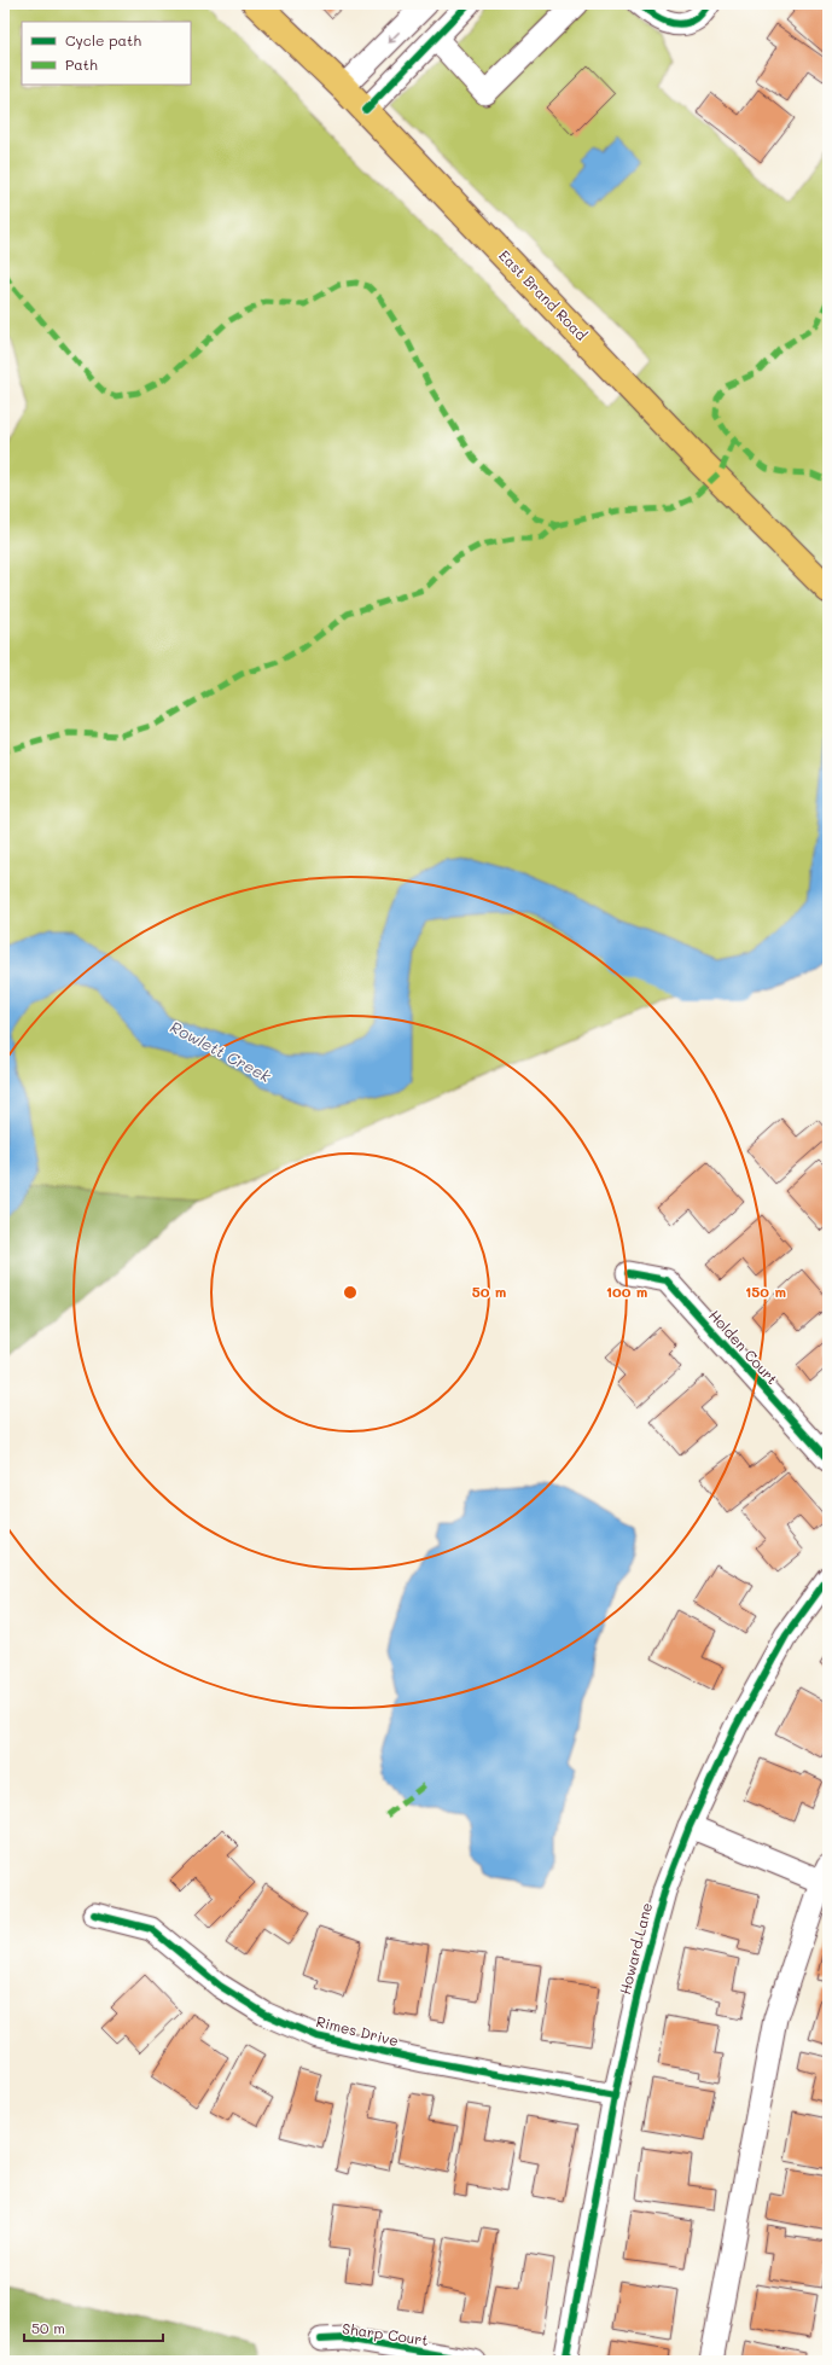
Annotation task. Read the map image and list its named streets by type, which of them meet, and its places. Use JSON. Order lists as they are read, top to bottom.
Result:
{
  "streets": {
    "main road": ["East Brand Road"],
    "street": [
      "Holden Court",
      "Howard Lane",
      "Rimes Drive",
      "Sharp Court"
    ]
  },
  "crossings": [
    ["Howard Lane", "Rimes Drive"]
  ],
  "water": ["Rowlett Creek"],
  "legend": ["Cycle path", "Path"],
  "scale_bar": "50 m",
  "rings": ["50 m", "100 m", "150 m"]
}
